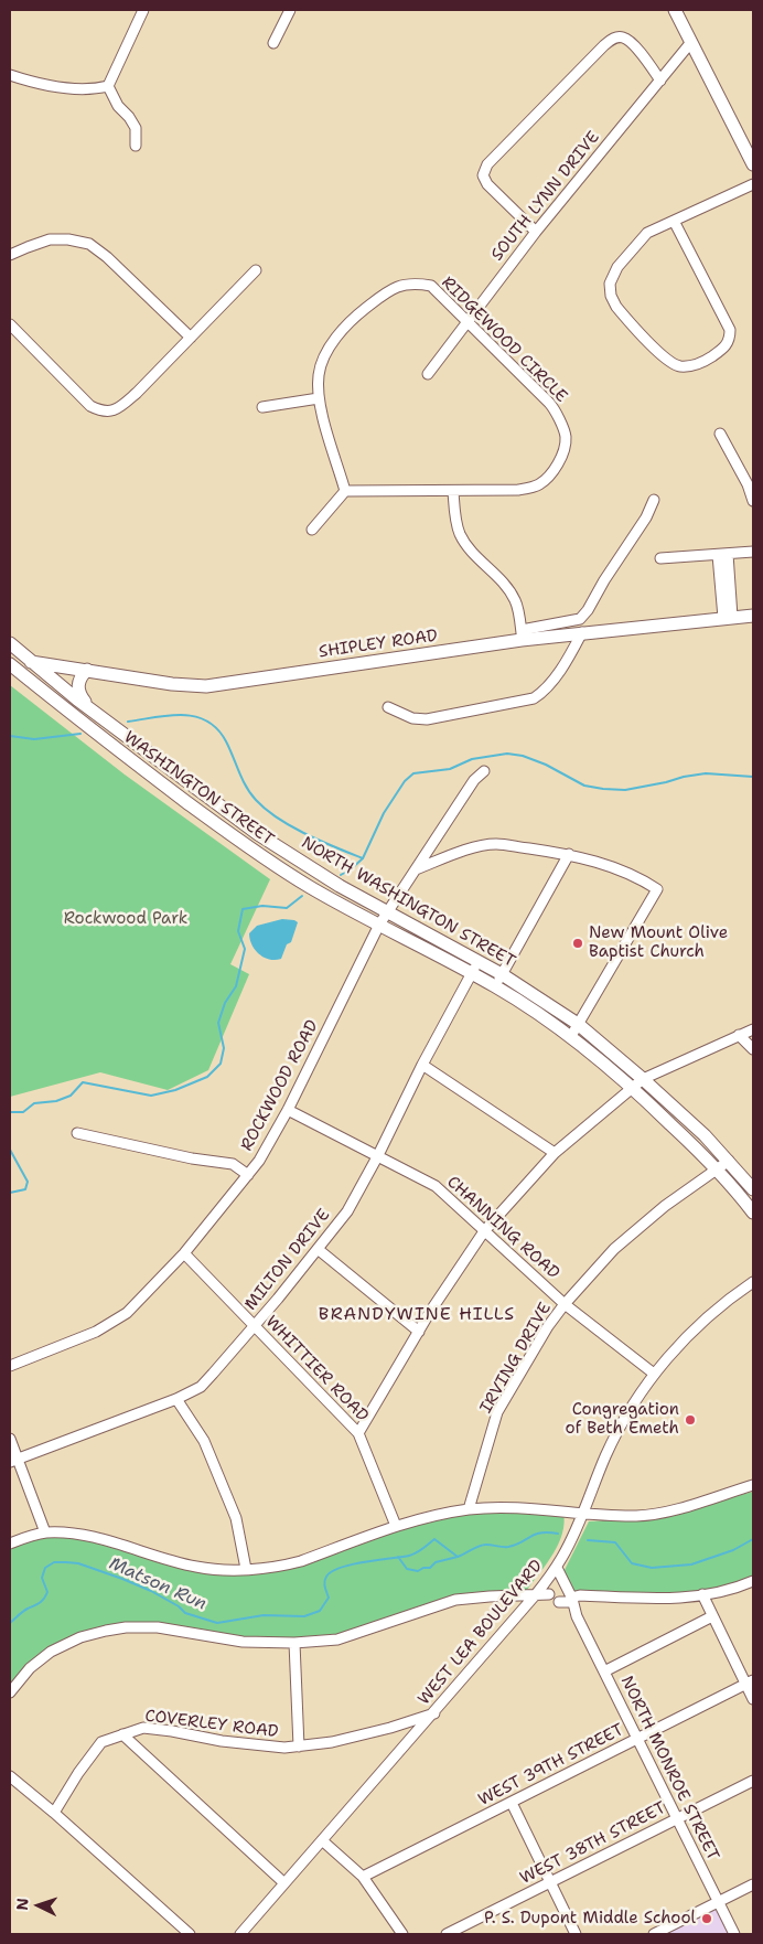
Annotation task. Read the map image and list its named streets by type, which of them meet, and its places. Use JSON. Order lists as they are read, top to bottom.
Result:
{
  "streets": {
    "main road": ["SHIPLEY ROAD", "WASHINGTON STREET", "NORTH WASHINGTON STREET"],
    "street": [
      "SOUTH LYNN DRIVE",
      "RIDGEWOOD CIRCLE",
      "ROCKWOOD ROAD",
      "CHANNING ROAD",
      "MILTON DRIVE",
      "IRVING DRIVE",
      "WHITTIER ROAD",
      "WEST LEA BOULEVARD",
      "COVERLEY ROAD",
      "WEST 39TH STREET",
      "NORTH MONROE STREET",
      "WEST 38TH STREET"
    ]
  },
  "crossings": [
    ["SOUTH LYNN DRIVE", "RIDGEWOOD CIRCLE"],
    ["SHIPLEY ROAD", "NORTH WASHINGTON STREET"],
    ["WASHINGTON STREET", "NORTH WASHINGTON STREET"],
    ["WASHINGTON STREET", "ROCKWOOD ROAD"],
    ["NORTH WASHINGTON STREET", "ROCKWOOD ROAD"],
    ["NORTH WASHINGTON STREET", "MILTON DRIVE"],
    ["NORTH WASHINGTON STREET", "IRVING DRIVE"],
    ["ROCKWOOD ROAD", "CHANNING ROAD"],
    ["ROCKWOOD ROAD", "WHITTIER ROAD"],
    ["CHANNING ROAD", "MILTON DRIVE"],
    ["CHANNING ROAD", "IRVING DRIVE"],
    ["CHANNING ROAD", "WEST LEA BOULEVARD"],
    ["MILTON DRIVE", "WHITTIER ROAD"],
    ["WEST LEA BOULEVARD", "COVERLEY ROAD"],
    ["WEST 39TH STREET", "NORTH MONROE STREET"],
    ["NORTH MONROE STREET", "WEST 38TH STREET"]
  ],
  "districts": ["BRANDYWINE HILLS"],
  "water": ["Matson Run"],
  "parks": ["Rockwood Park"],
  "places": ["New Mount Olive Baptist Church", "Congregation of Beth Emeth", "P. S. Dupont Middle School"],
  "north": "left"
}
